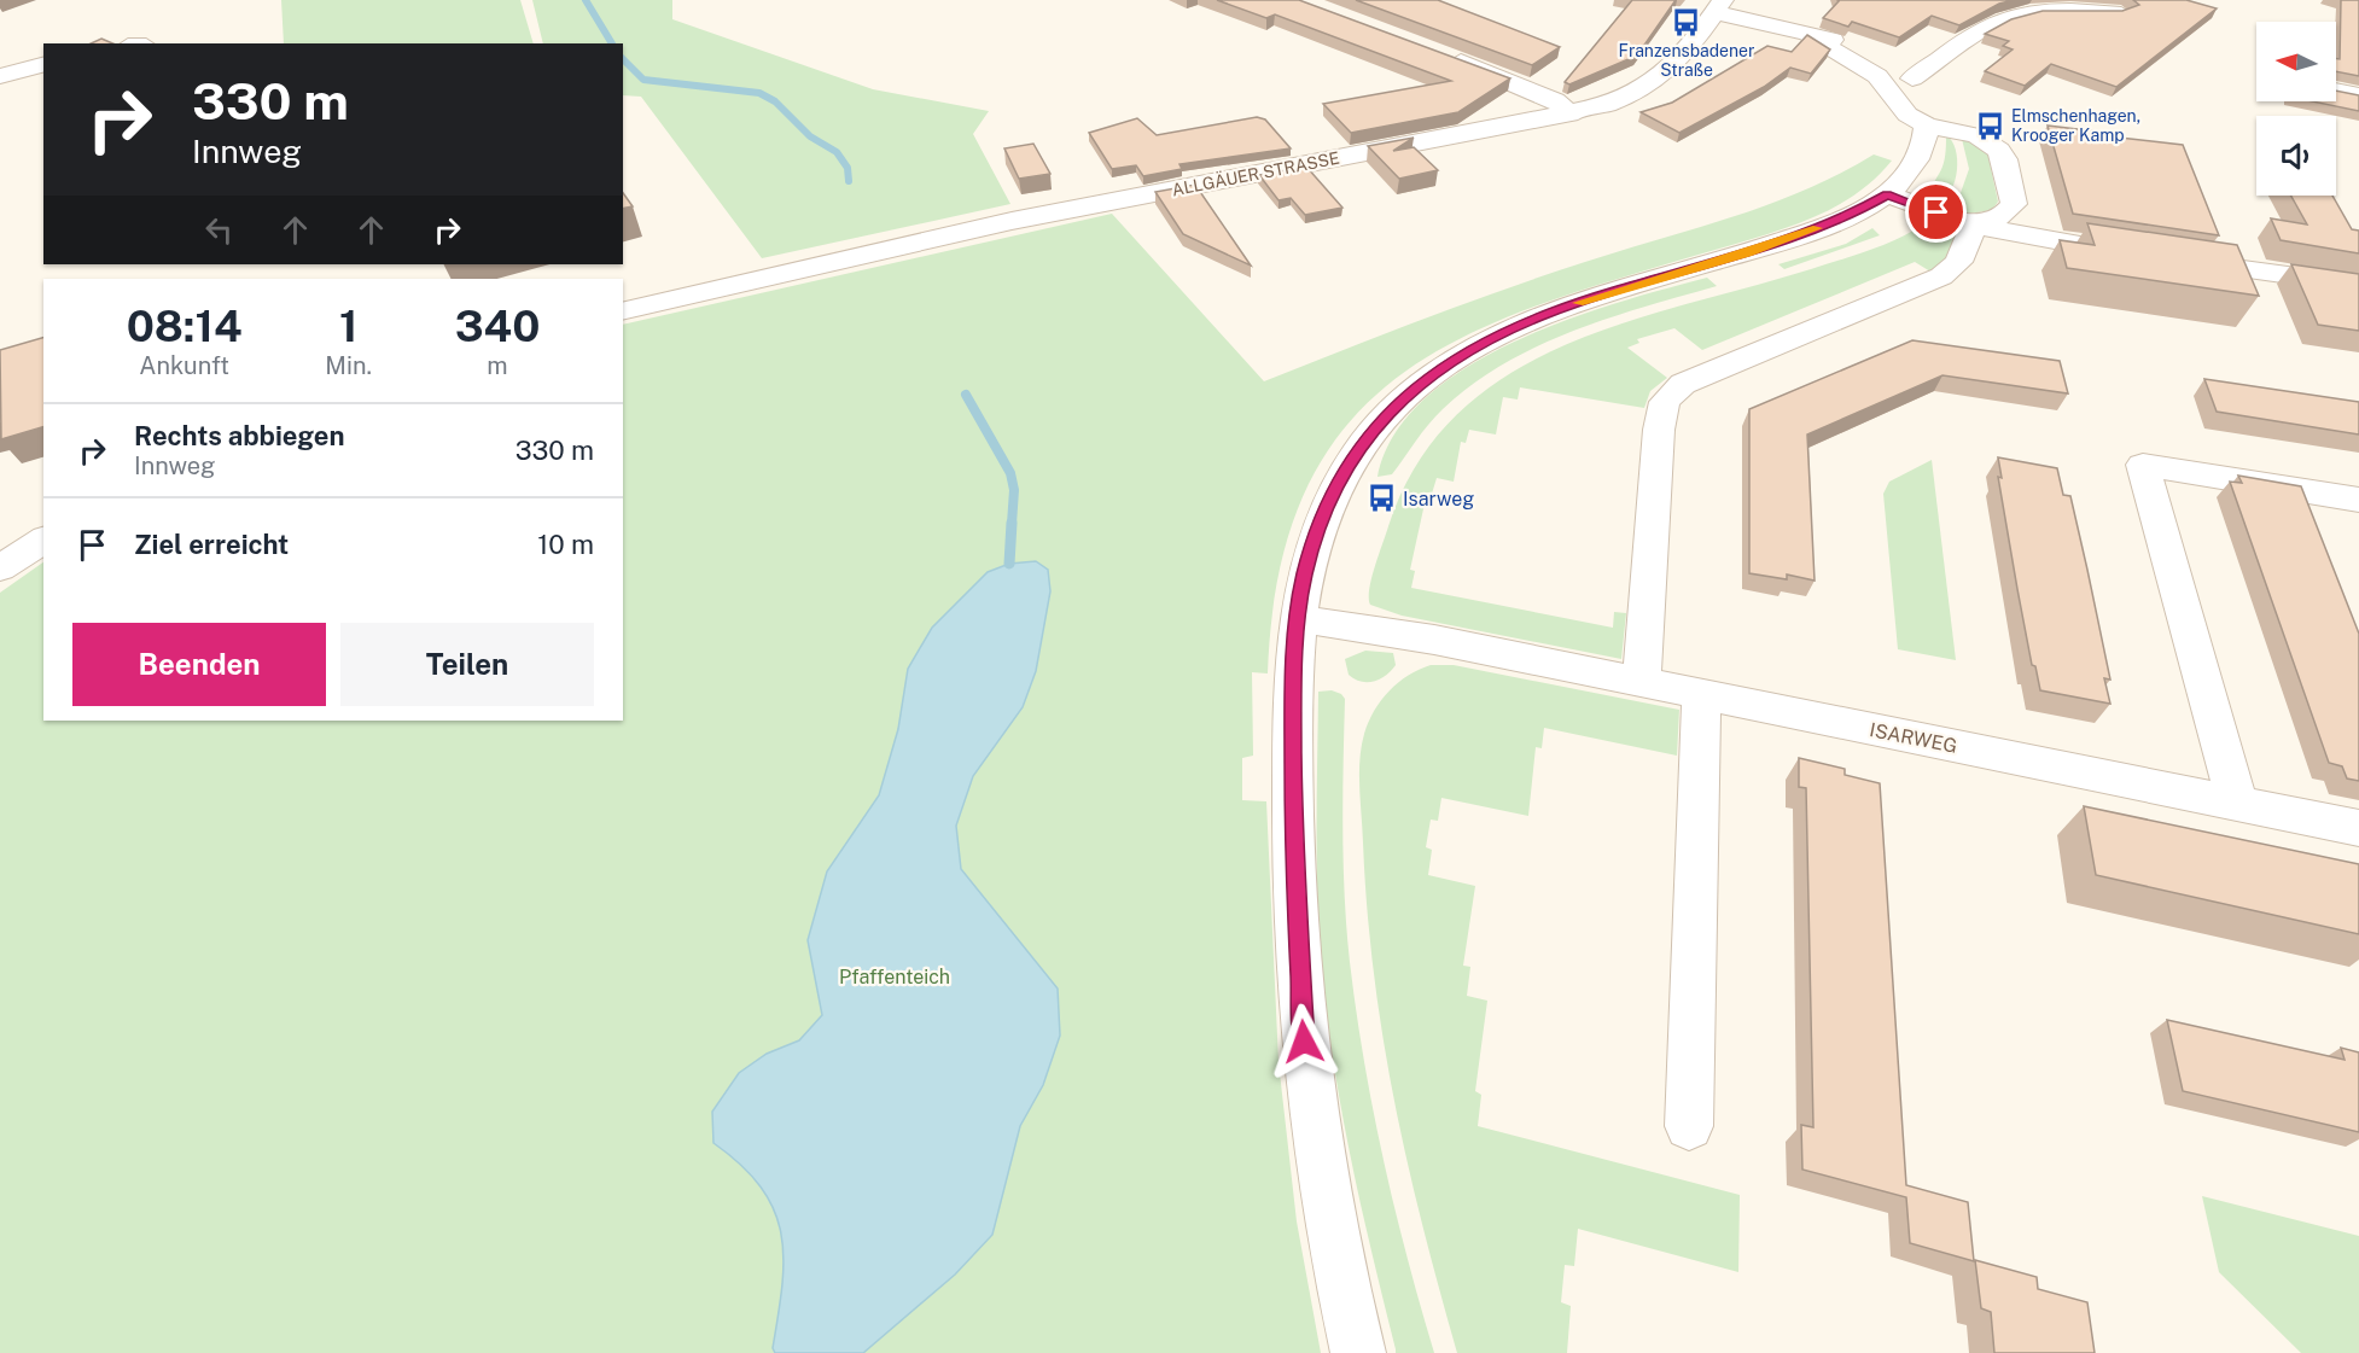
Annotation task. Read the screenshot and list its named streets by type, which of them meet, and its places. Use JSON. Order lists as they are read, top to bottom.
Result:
{
  "streets": {
    "street": ["ALLGÄUER STRASSE", "ISARWEG"]
  },
  "parks": ["Pfaffenteich"],
  "places": {
    "bus stop": ["Franzensbadener Straße", "Elmschenhagen, Krooger Kamp", "Isarweg"]
  },
  "north": "left",
  "page": {
    "turn": ["330 m", "Innweg"],
    "eta": [
      "08:14",
      "Ankunft",
      "1",
      "Min.",
      "340",
      "m"
    ],
    "list": [
      {
        "name": "Rechts abbiegen",
        "note": "Innweg",
        "value": "330 m"
      },
      {
        "name": "Ziel erreicht",
        "value": "10 m"
      }
    ],
    "buttons": ["Beenden", "Teilen"]
  }
}
